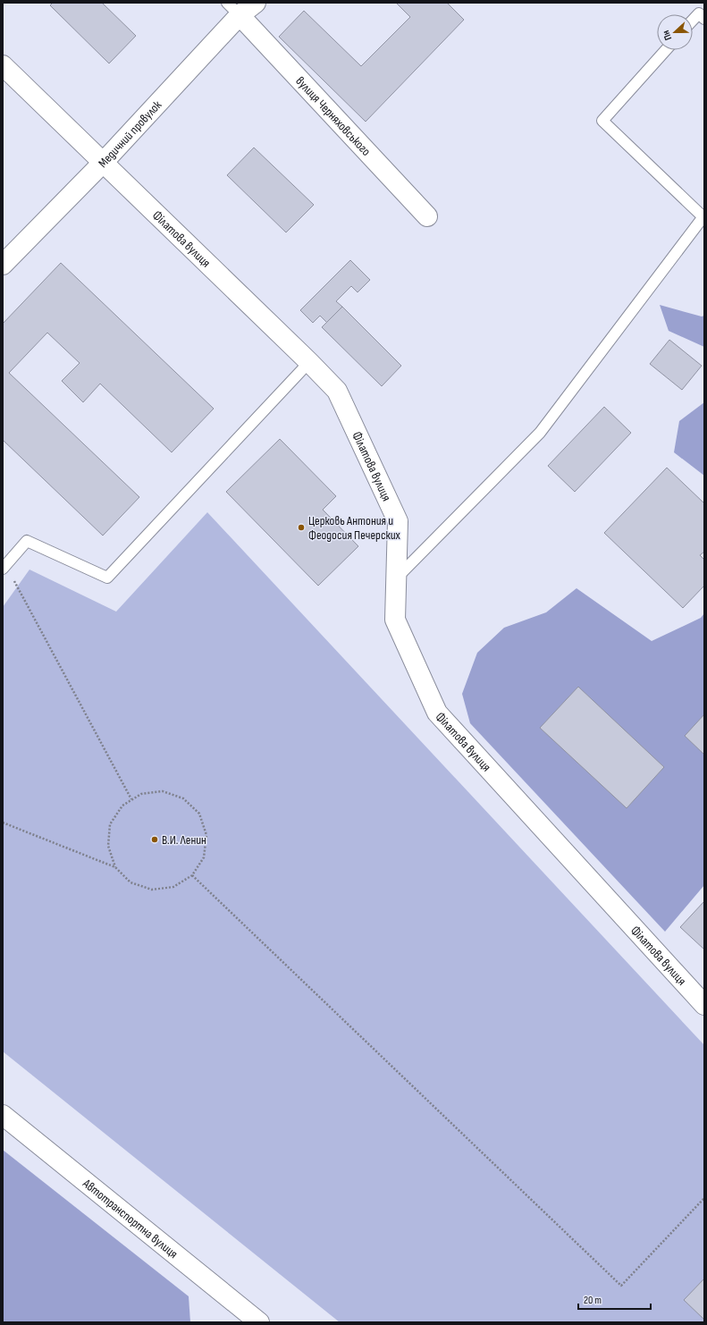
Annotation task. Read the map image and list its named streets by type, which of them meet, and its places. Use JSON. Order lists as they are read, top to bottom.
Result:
{
  "streets": {
    "street": [
      "вулиця Черняховського",
      "Медичний провулок",
      "Філатова вулиця",
      "Автотранспортна вулиця"
    ]
  },
  "crossings": [
    ["вулиця Черняховського", "Медичний провулок"],
    ["Медичний провулок", "Філатова вулиця"]
  ],
  "places": ["Церковь Антония и Феодосия Печерских", "В.И. Ленин"],
  "scale_bar": "20 m",
  "north": "left"
}
